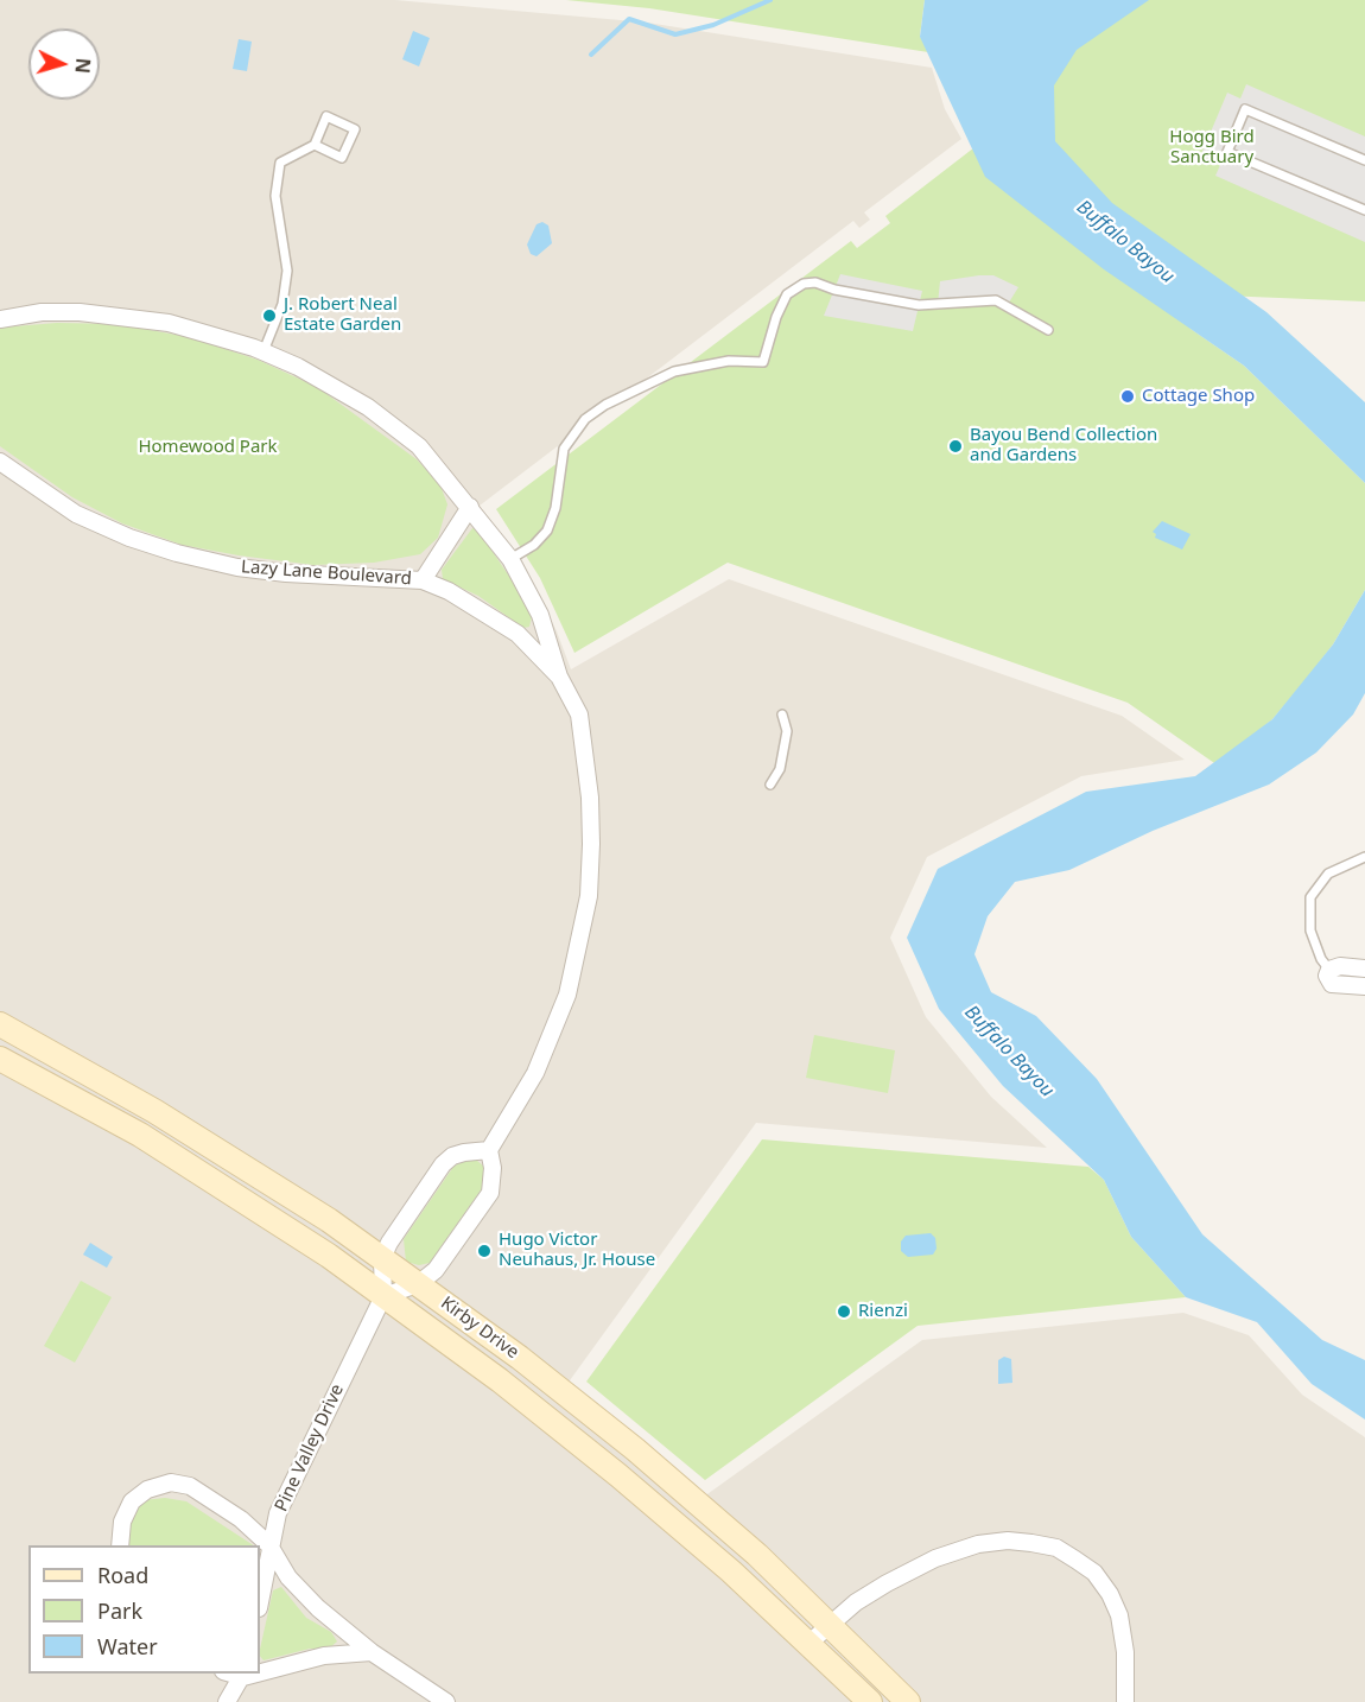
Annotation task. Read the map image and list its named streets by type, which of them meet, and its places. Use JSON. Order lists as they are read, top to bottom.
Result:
{
  "streets": {
    "main road": ["Kirby Drive"],
    "street": ["Lazy Lane Boulevard", "Pine Valley Drive"]
  },
  "crossings": [
    ["Kirby Drive", "Pine Valley Drive"]
  ],
  "water": ["Buffalo Bayou"],
  "parks": ["Hogg Bird Sanctuary", "Homewood Park"],
  "places": [
    "J. Robert Neal Estate Garden",
    "Cottage Shop",
    "Bayou Bend Collection and Gardens",
    "Hugo Victor Neuhaus, Jr. House",
    "Rienzi"
  ],
  "legend": ["Road", "Park", "Water"],
  "north": "right"
}
